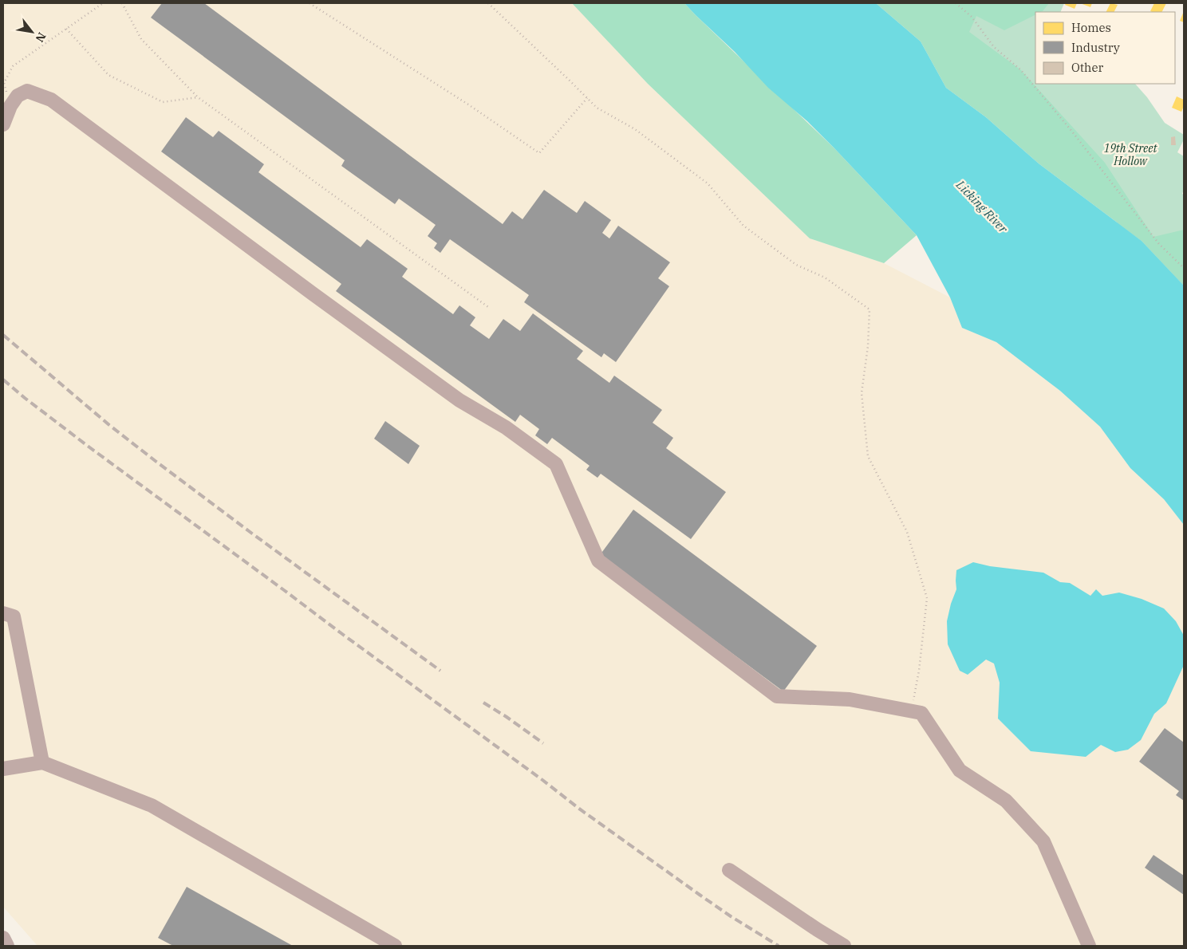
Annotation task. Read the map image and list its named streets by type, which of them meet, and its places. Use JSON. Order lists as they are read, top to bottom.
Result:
{
  "water": ["Licking River"],
  "parks": ["19th Street Hollow"],
  "legend": ["Homes", "Industry", "Other"],
  "north": "bottom right"
}
